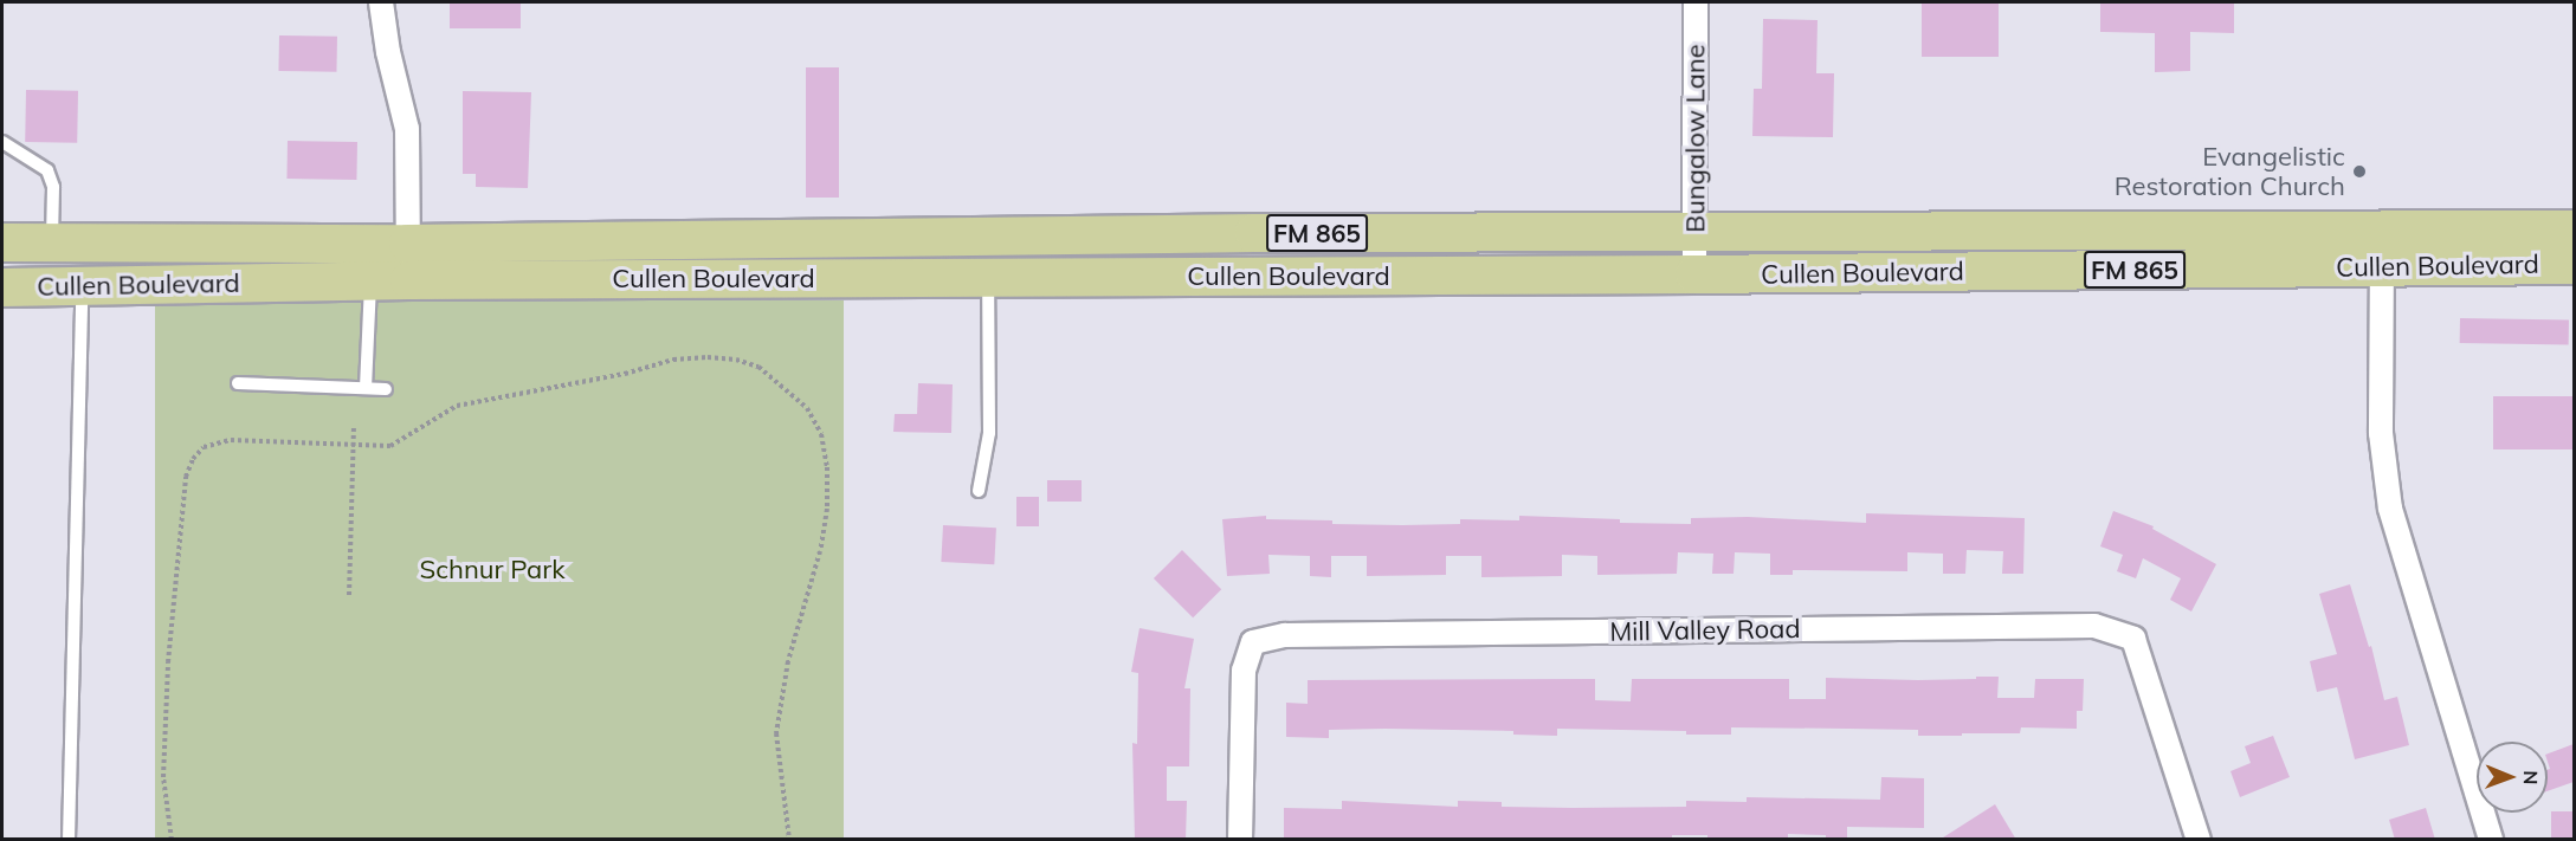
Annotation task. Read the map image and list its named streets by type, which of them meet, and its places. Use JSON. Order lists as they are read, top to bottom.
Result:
{
  "streets": {
    "main road": ["FM 865", "Cullen Boulevard"],
    "street": ["Bungalow Lane", "Mill Valley Road"]
  },
  "crossings": [
    ["Bungalow Lane", "Cullen Boulevard"]
  ],
  "parks": ["Schnur Park"],
  "places": ["Evangelistic Restoration Church"],
  "north": "right"
}
